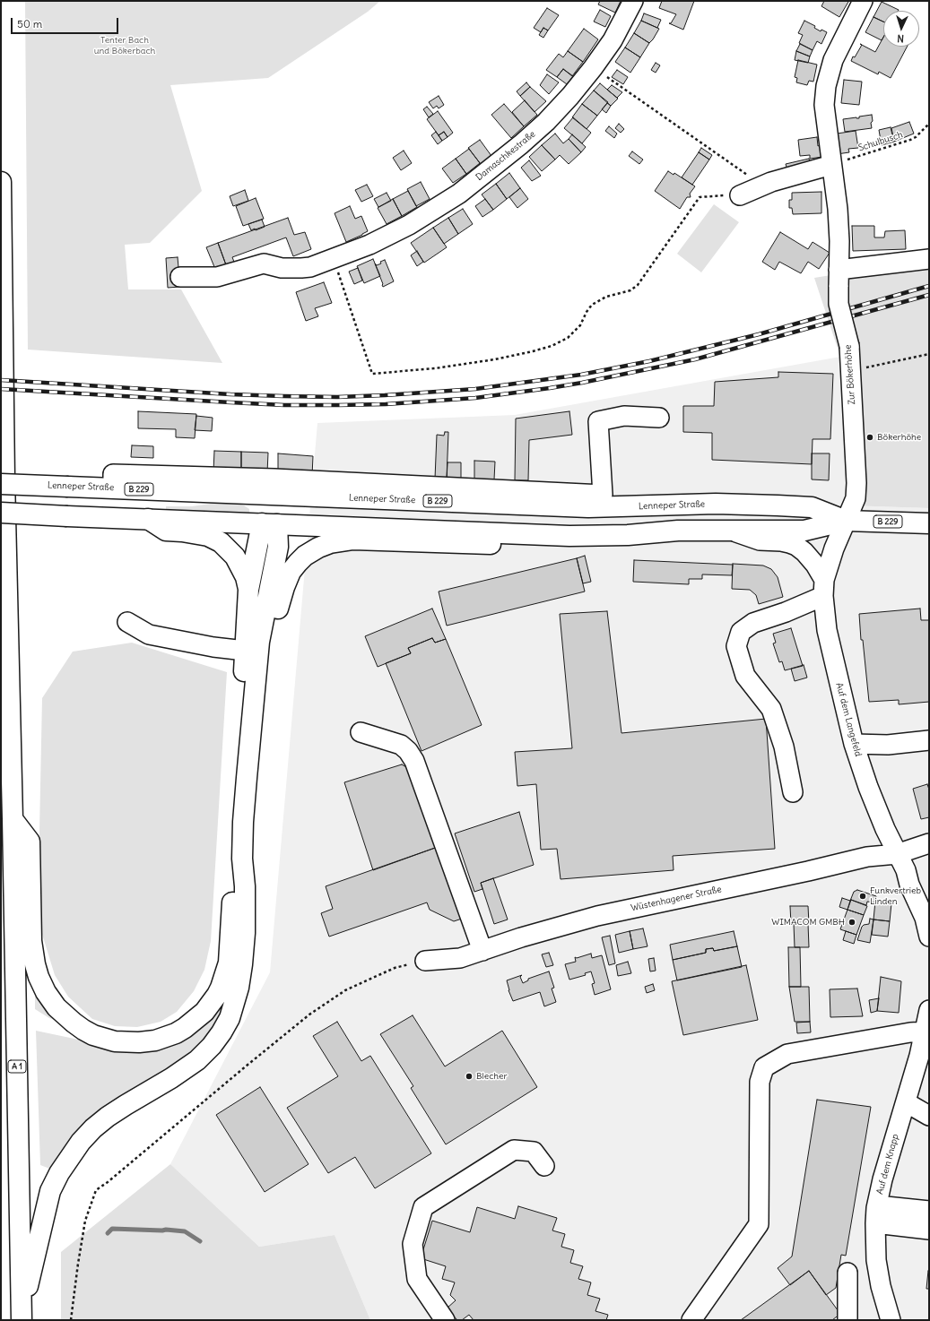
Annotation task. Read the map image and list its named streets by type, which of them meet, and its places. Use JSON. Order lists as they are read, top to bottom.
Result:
{
  "streets": {
    "main road": ["Lenneper Straße", "B 229", "A 1"],
    "street": [
      "Damaschkestraße",
      "Zur Bökerhöhe",
      "Auf dem Langefeld",
      "Wüstenhagener Straße",
      "Auf dem Knapp"
    ],
    "path": ["Schulbusch"]
  },
  "crossings": [
    ["Schulbusch", "Zur Bökerhöhe"],
    ["Zur Bökerhöhe", "Lenneper Straße"],
    ["Zur Bökerhöhe", "Auf dem Langefeld"],
    ["Lenneper Straße", "Auf dem Langefeld"],
    ["Auf dem Langefeld", "Wüstenhagener Straße"]
  ],
  "parks": ["Tenter Bach und Bökerbach"],
  "places": [
    "Bökerhöhe",
    "Funkvertrieb Linden",
    "WIMACOM GMBH",
    "Blecher"
  ],
  "scale_bar": "50 m",
  "north": "bottom"
}
